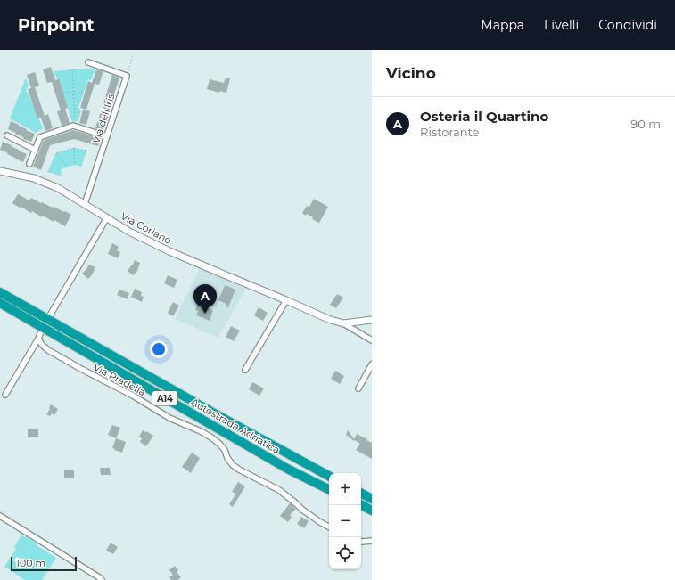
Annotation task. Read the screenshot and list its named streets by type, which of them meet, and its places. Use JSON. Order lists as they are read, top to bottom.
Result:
{
  "streets": {
    "highway": ["A14", "Autostrada Adriatica"],
    "main road": ["Via Coriano"],
    "street": ["Via dell'Iris", "Via Pradella"]
  },
  "crossings": [
    ["Via dell'Iris", "Via Coriano"]
  ],
  "scale_bar": "100 m",
  "page": {
    "header": "Pinpoint",
    "nav": ["Mappa", "Livelli", "Condividi"],
    "heading": "Vicino",
    "list": [
      {
        "mark": "A",
        "name": "Osteria il Quartino",
        "note": "Ristorante",
        "value": "90 m"
      }
    ],
    "pins": "A",
    "map_buttons": ["+", "−"],
    "scale": "100 m"
  }
}
